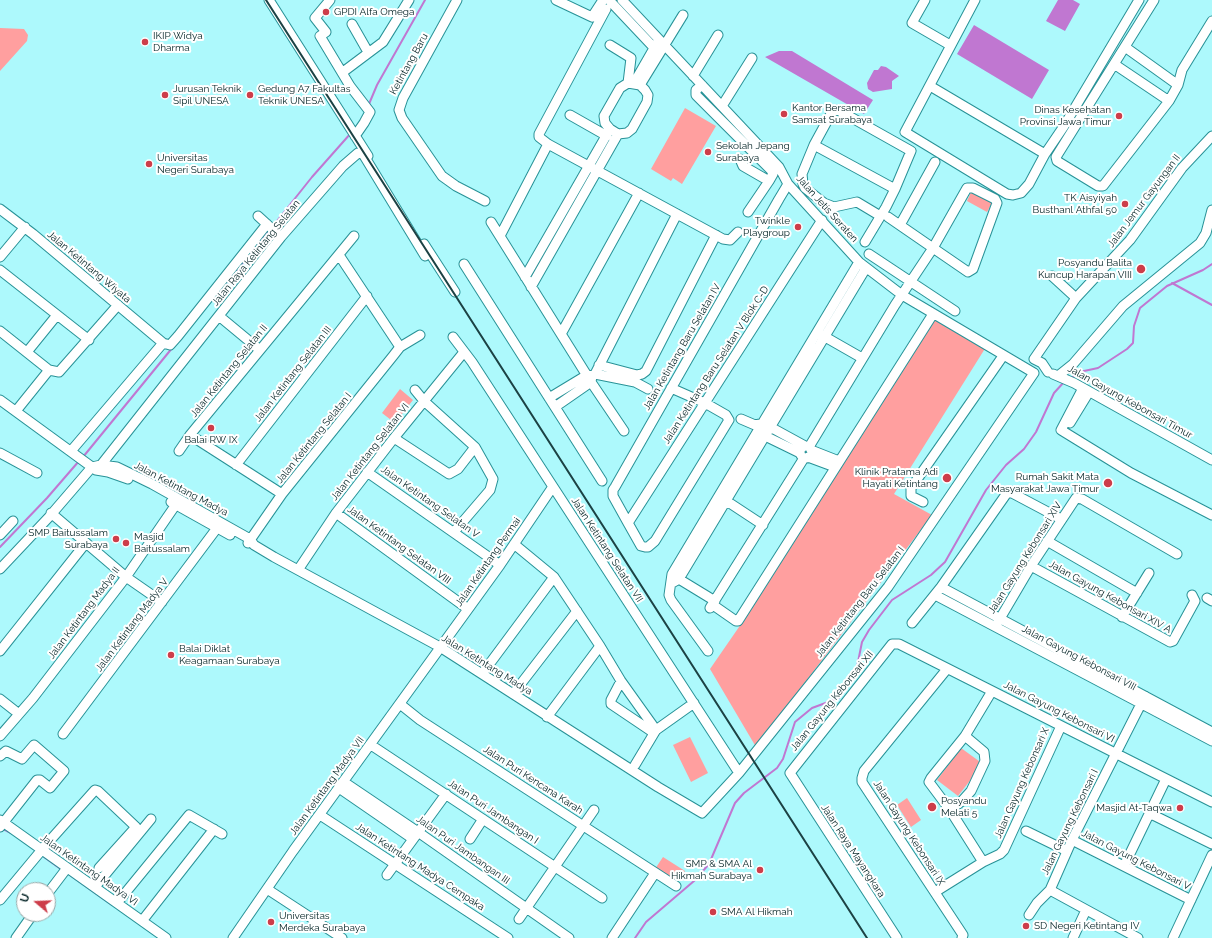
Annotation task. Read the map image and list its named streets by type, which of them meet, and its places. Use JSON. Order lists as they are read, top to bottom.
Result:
{
  "streets": {
    "street": [
      "Ketintang Baru",
      "Jalan Jemur Gayungan II",
      "Jalan Jetis Seraten",
      "Jalan Raya Ketintang Selatan",
      "Jalan Ketintang Wiyata",
      "Jalan Ketintang Baru Selatan IV",
      "Jalan Ketintang Baru Selatan V Blok C-D",
      "Jalan Ketintang Selatan II",
      "Jalan Ketintang Selatan III",
      "Jalan Gayung Kebonsari Timur",
      "Jalan Ketintang Selatan I",
      "Jalan Ketintang Selatan VI",
      "Jalan Ketintang Madya",
      "Jalan Ketintang Selatan V",
      "Jalan Ketintang Selatan VIII",
      "Jalan Ketintang Selatan VII",
      "Jalan Gayung Kebonsari XIV",
      "Jalan Ketintang Permai",
      "Jalan Gayung Kebonsari XIV A",
      "Jalan Ketintang Baru Selatan I",
      "Jalan Ketintang Madya II",
      "Jalan Ketintang Madya V",
      "Jalan Gayung Kebonsari VIII",
      "Jalan Gayung Kebonsari XII",
      "Jalan Gayung Kebonsari VI",
      "Jalan Puri Kencana Karah",
      "Jalan Gayung Kebonsari X",
      "Jalan Ketintang Madya VII",
      "Jalan Puri Jambangan I",
      "Jalan Gayung Kebonsari I",
      "Jalan Gayung Kebonsari IX",
      "Jalan Puri Jambangan III",
      "Jalan Raya Mayangkara",
      "Jalan Gayung Kebonsari V",
      "Jalan Ketintang Madya Cempaka",
      "Jalan Ketintang Madya VI"
    ]
  },
  "crossings": [
    ["Jalan Jemur Gayungan II", "Jalan Gayung Kebonsari Timur"],
    ["Jalan Jetis Seraten", "Jalan Ketintang Baru Selatan IV"],
    ["Jalan Jetis Seraten", "Jalan Ketintang Baru Selatan V Blok C-D"],
    ["Jalan Jetis Seraten", "Jalan Gayung Kebonsari Timur"],
    ["Jalan Jetis Seraten", "Jalan Ketintang Baru Selatan I"],
    ["Jalan Raya Ketintang Selatan", "Jalan Ketintang Madya"],
    ["Jalan Ketintang Baru Selatan IV", "Jalan Ketintang Baru Selatan V Blok C-D"],
    ["Jalan Gayung Kebonsari Timur", "Jalan Ketintang Baru Selatan I"],
    ["Jalan Ketintang Selatan I", "Jalan Ketintang Madya"],
    ["Jalan Ketintang Selatan VI", "Jalan Ketintang Madya"],
    ["Jalan Ketintang Selatan VI", "Jalan Ketintang Selatan V"],
    ["Jalan Ketintang Selatan VI", "Jalan Ketintang Selatan VIII"],
    ["Jalan Ketintang Selatan VI", "Jalan Ketintang Selatan VII"],
    ["Jalan Ketintang Madya", "Jalan Ketintang Permai"],
    ["Jalan Ketintang Madya", "Jalan Ketintang Baru Selatan I"],
    ["Jalan Ketintang Madya", "Jalan Ketintang Madya II"],
    ["Jalan Ketintang Madya", "Jalan Ketintang Madya V"],
    ["Jalan Ketintang Madya", "Jalan Ketintang Madya VII"],
    ["Jalan Ketintang Selatan V", "Jalan Ketintang Permai"],
    ["Jalan Ketintang Selatan VIII", "Jalan Ketintang Permai"],
    ["Jalan Ketintang Selatan VII", "Jalan Ketintang Permai"],
    ["Jalan Ketintang Selatan VII", "Jalan Ketintang Baru Selatan I"],
    ["Jalan Gayung Kebonsari XIV", "Jalan Gayung Kebonsari XIV A"],
    ["Jalan Gayung Kebonsari XIV", "Jalan Gayung Kebonsari VIII"],
    ["Jalan Ketintang Permai", "Jalan Ketintang Madya VII"],
    ["Jalan Gayung Kebonsari VIII", "Jalan Gayung Kebonsari I"],
    ["Jalan Gayung Kebonsari XII", "Jalan Gayung Kebonsari VI"],
    ["Jalan Gayung Kebonsari XII", "Jalan Raya Mayangkara"],
    ["Jalan Gayung Kebonsari VI", "Jalan Gayung Kebonsari X"],
    ["Jalan Gayung Kebonsari VI", "Jalan Gayung Kebonsari I"],
    ["Jalan Gayung Kebonsari VI", "Jalan Gayung Kebonsari IX"],
    ["Jalan Puri Kencana Karah", "Jalan Ketintang Madya VII"],
    ["Jalan Gayung Kebonsari X", "Jalan Gayung Kebonsari IX"],
    ["Jalan Ketintang Madya VII", "Jalan Puri Jambangan I"],
    ["Jalan Ketintang Madya VII", "Jalan Puri Jambangan III"],
    ["Jalan Ketintang Madya VII", "Jalan Ketintang Madya Cempaka"],
    ["Jalan Gayung Kebonsari I", "Jalan Gayung Kebonsari V"]
  ],
  "places": [
    "GPDI Alfa Omega",
    "IKIP Widya Dharma",
    "Jurusan Teknik Sipil UNESA",
    "Gedung A7 Fakultas Teknik UNESA",
    "Kantor Bersama Samsat Surabaya",
    "Dinas Kesehatan Provinsi Jawa Timur",
    "Sekolah Jepang Surabaya",
    "Universitas Negeri Surabaya",
    "TK Aisyiyah Busthanl Athfal 50",
    "Twinkle Playgroup",
    "Posyandu Balita Kuncup Harapan VIII",
    "Balai RW IX",
    "Klinik Pratama Adi Hayati Ketintang",
    "Rumah Sakit Mata Masyarakat Jawa Timur",
    "SMP Baitussalam Surabaya",
    "Masjid Baitussalam",
    "Balai Diklat Keagamaan Surabaya",
    "Posyandu Melati 5",
    "Masjid At-Taqwa",
    "SMP & SMA Al Hikmah Surabaya",
    "SMA Al Hikmah",
    "Universitas Merdeka Surabaya",
    "SD Negeri Ketintang IV"
  ],
  "north": "left"
}
